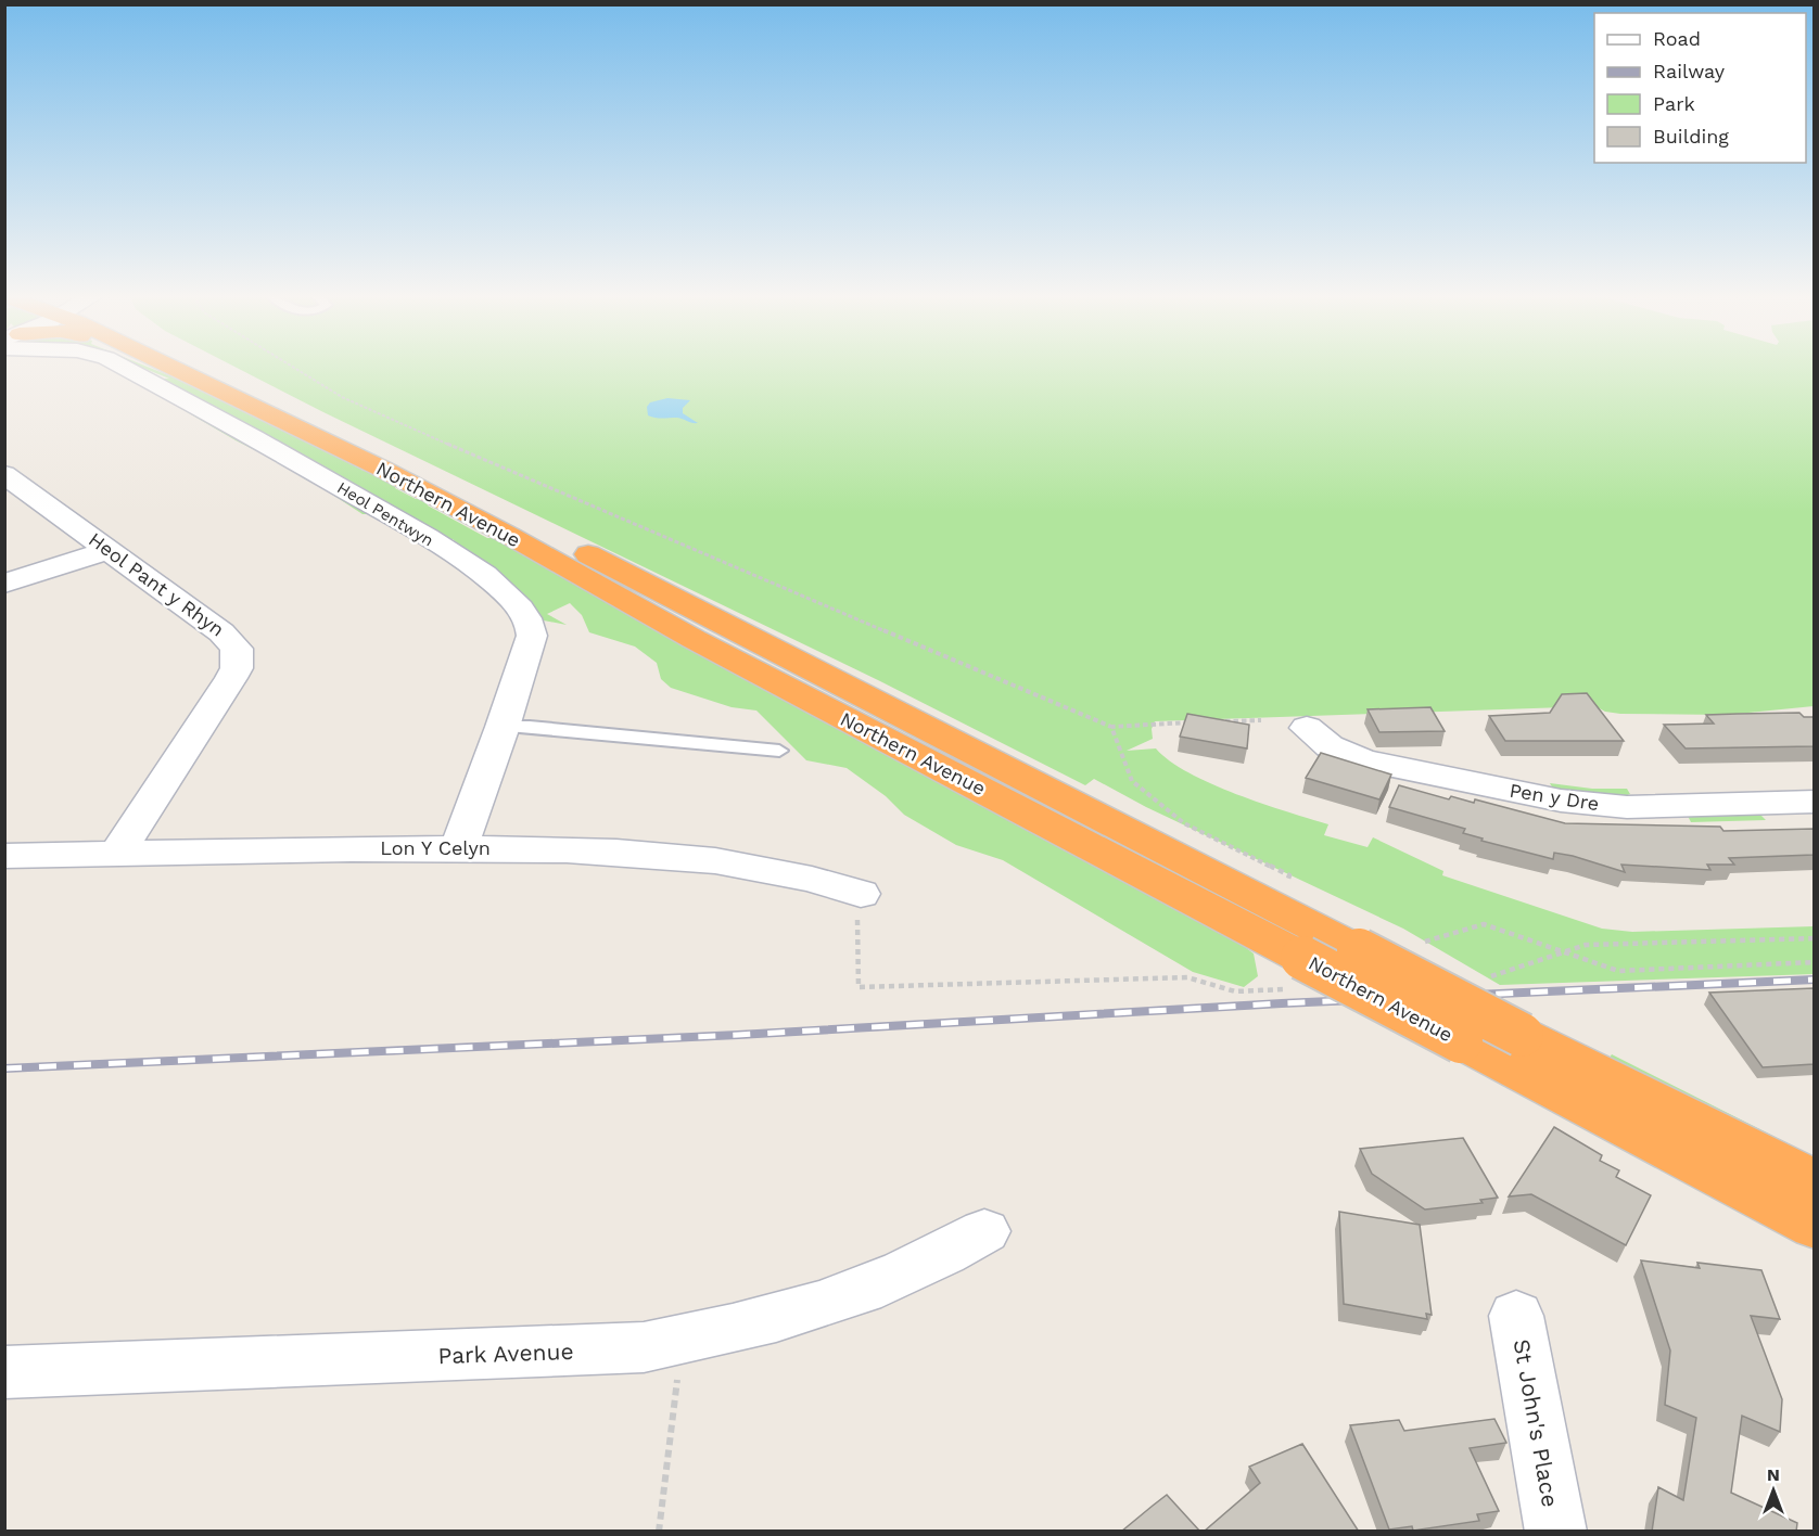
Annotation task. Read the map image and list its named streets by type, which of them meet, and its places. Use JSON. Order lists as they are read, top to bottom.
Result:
{
  "streets": {
    "highway": ["Northern Avenue"],
    "street": [
      "Heol Pentwyn",
      "Heol Pant y Rhyn",
      "Pen y Dre",
      "Lon Y Celyn",
      "Park Avenue",
      "St John's Place"
    ]
  },
  "crossings": [
    ["Heol Pentwyn", "Lon Y Celyn"],
    ["Heol Pant y Rhyn", "Lon Y Celyn"]
  ],
  "legend": [
    "Road",
    "Railway",
    "Park",
    "Building"
  ],
  "north": "top"
}
